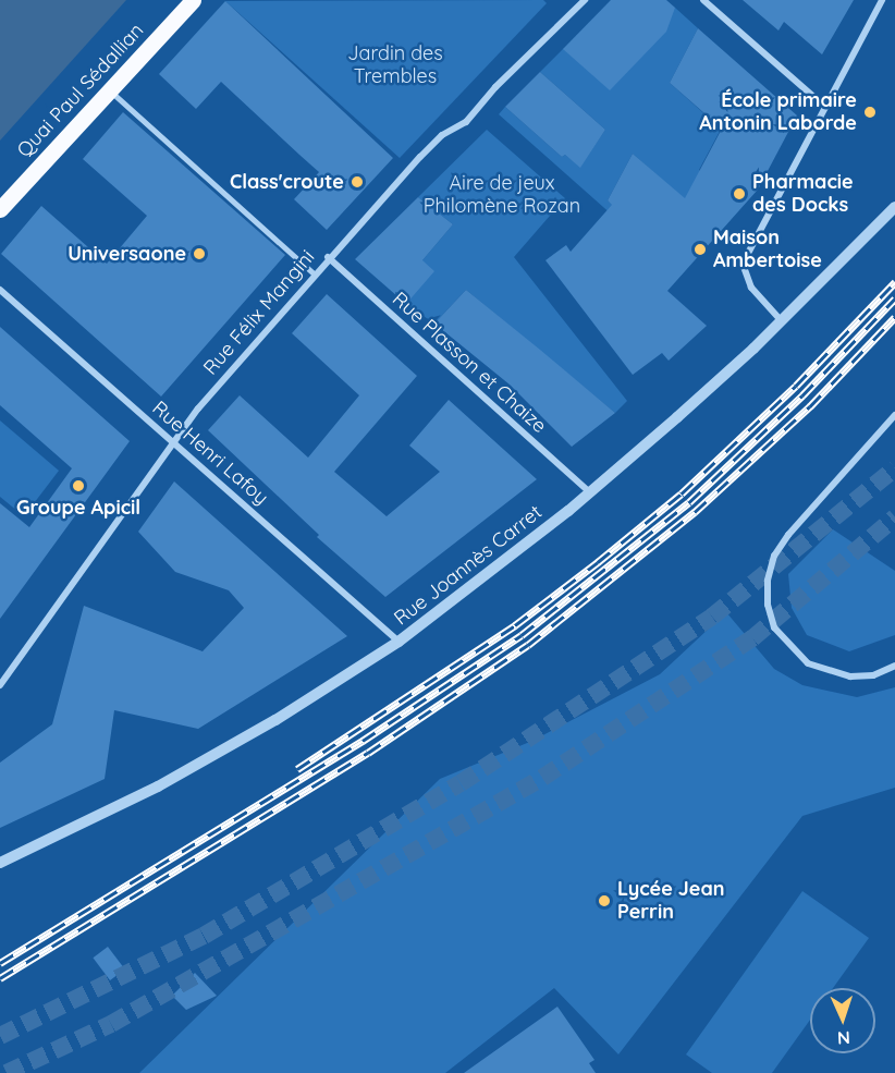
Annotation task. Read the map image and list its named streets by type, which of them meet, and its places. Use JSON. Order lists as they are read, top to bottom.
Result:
{
  "streets": {
    "main road": ["Quai Paul Sédallian"],
    "street": [
      "Rue Félix Mangini",
      "Rue Plasson et Chaize",
      "Rue Henri Lafoy",
      "Rue Joannès Carret"
    ]
  },
  "crossings": [
    ["Rue Félix Mangini", "Rue Plasson et Chaize"],
    ["Rue Félix Mangini", "Rue Henri Lafoy"],
    ["Rue Plasson et Chaize", "Rue Joannès Carret"],
    ["Rue Henri Lafoy", "Rue Joannès Carret"]
  ],
  "parks": ["Jardin des Trembles", "Aire de jeux Philomène Rozan"],
  "places": [
    "École primaire Antonin Laborde",
    "Class'croute",
    "Pharmacie des Docks",
    "Maison Ambertoise",
    "Universaone",
    "Groupe Apicil",
    "Lycée Jean Perrin"
  ],
  "north": "bottom"
}
